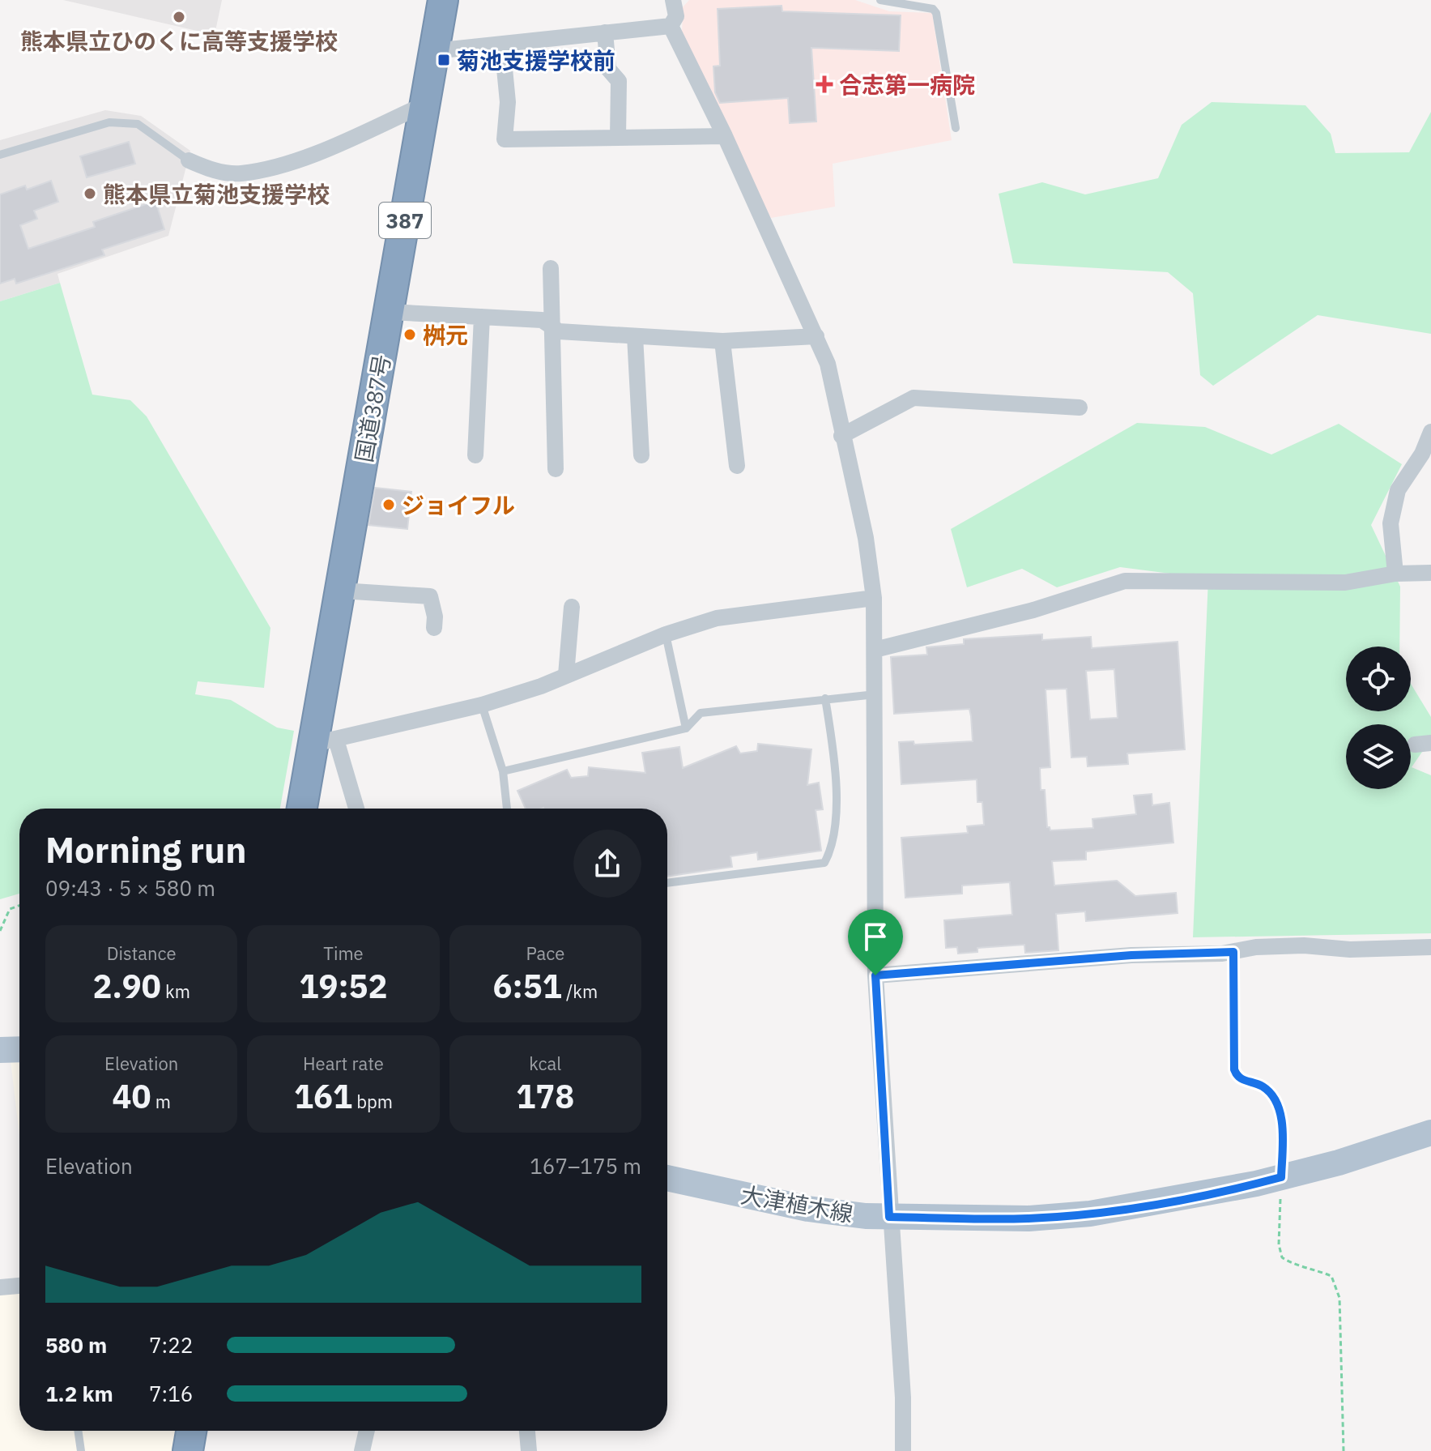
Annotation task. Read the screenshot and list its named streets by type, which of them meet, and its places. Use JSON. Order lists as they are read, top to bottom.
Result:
{
  "streets": {
    "highway": ["387", "国道387号"],
    "main road": ["大津植木線"]
  },
  "places": {
    "other": [
      "熊本県立ひのくに高等支援学校",
      "熊本県立菊池支援学校",
      "桝元",
      "ジョイフル"
    ],
    "transit": ["菊池支援学校前"],
    "health": ["合志第一病院"]
  },
  "page": {
    "heading": ["Morning run", "09:43 · 5 × 580 m"],
    "stats": [
      ["Distance", "2.90 km"],
      ["Time", "19:52"],
      ["Pace", "6:51 /km"],
      ["Elevation", "40 m"],
      ["Heart rate", "161 bpm"],
      ["kcal", "178"]
    ],
    "chart": ["Elevation", "167–175 m"],
    "list": [
      {
        "name": "580 m",
        "note": "7:22"
      },
      {
        "name": "1.2 km",
        "note": "7:16"
      }
    ]
  }
}
